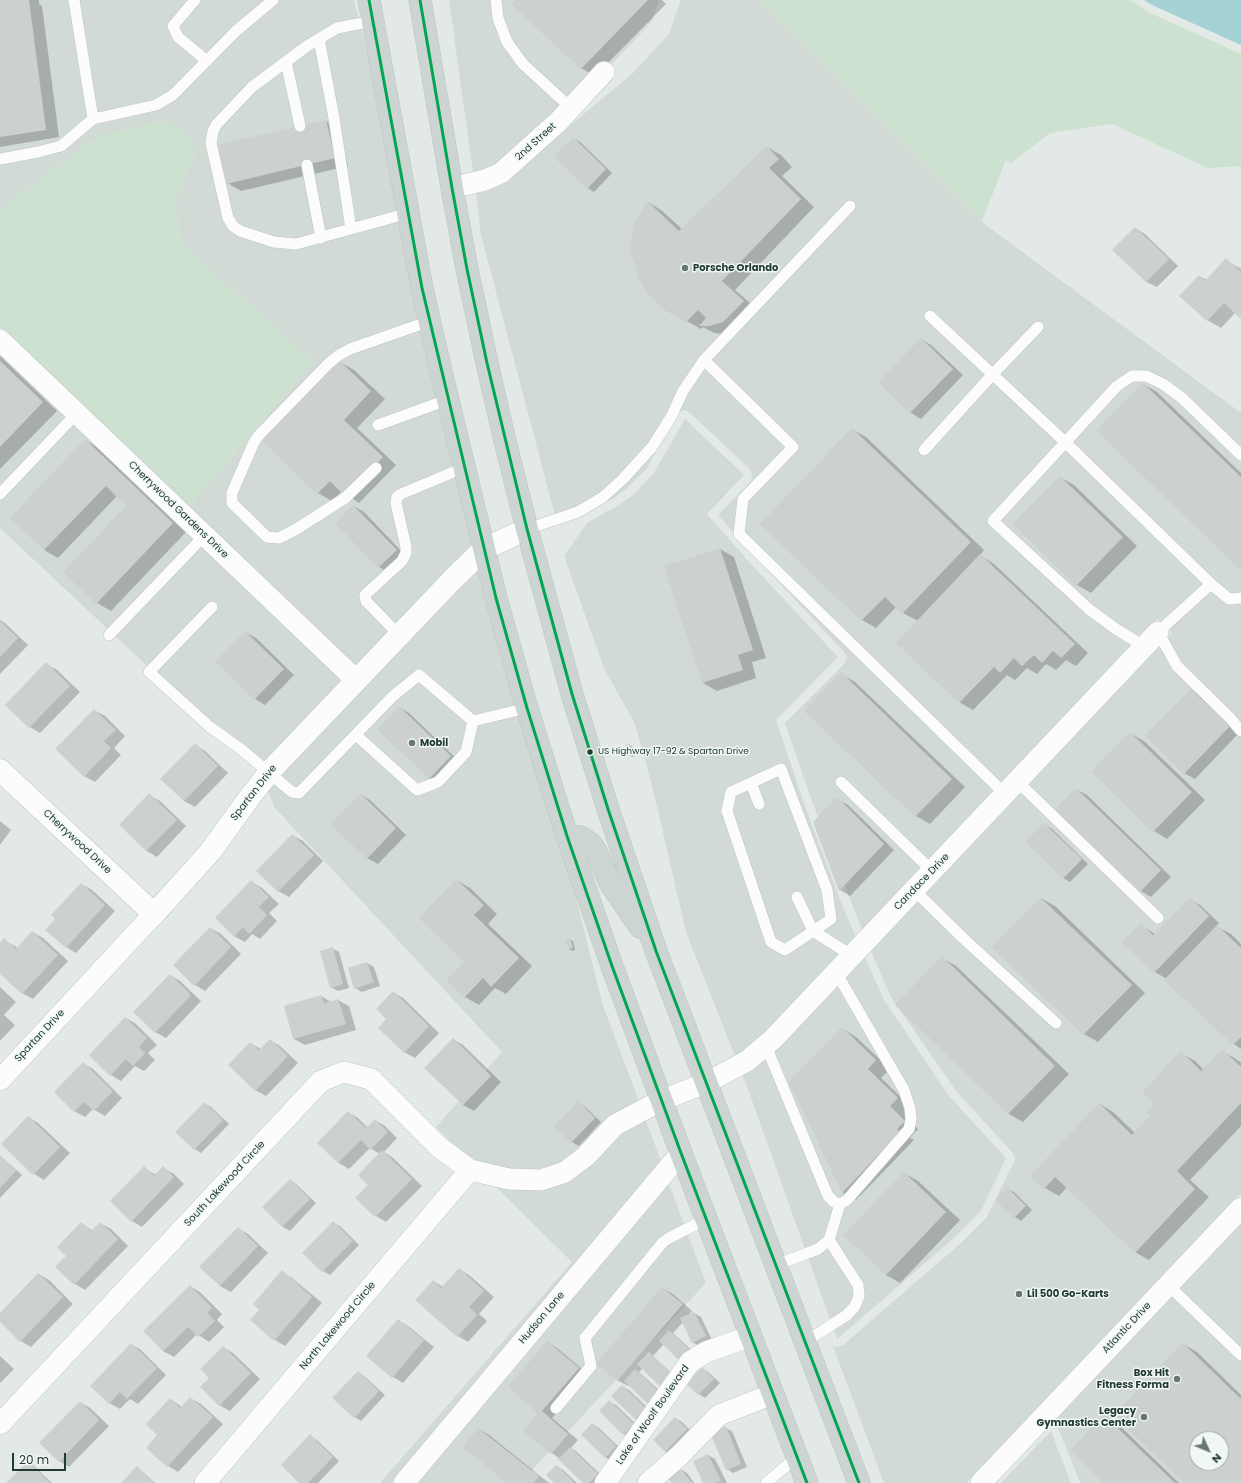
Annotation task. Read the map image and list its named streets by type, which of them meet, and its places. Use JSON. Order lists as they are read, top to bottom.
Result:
{
  "streets": {
    "street": [
      "2nd Street",
      "Cherrywood Gardens Drive",
      "Spartan Drive",
      "Cherrywood Drive",
      "Candace Drive",
      "South Lakewood Circle",
      "Hudson Lane",
      "North Lakewood Circle",
      "Atlantic Drive",
      "Lake of Woolf Boulevard"
    ]
  },
  "crossings": [
    ["Cherrywood Gardens Drive", "Spartan Drive"],
    ["Spartan Drive", "Cherrywood Drive"],
    ["Candace Drive", "South Lakewood Circle"],
    ["Candace Drive", "North Lakewood Circle"],
    ["South Lakewood Circle", "North Lakewood Circle"]
  ],
  "places": [
    "Porsche Orlando",
    "Mobil",
    "US Highway 17-92 & Spartan Drive",
    "Lil 500 Go-Karts",
    "Box Hit Fitness Forma",
    "Legacy Gymnastics Center"
  ],
  "scale_bar": "20 m",
  "north": "bottom right"
}
